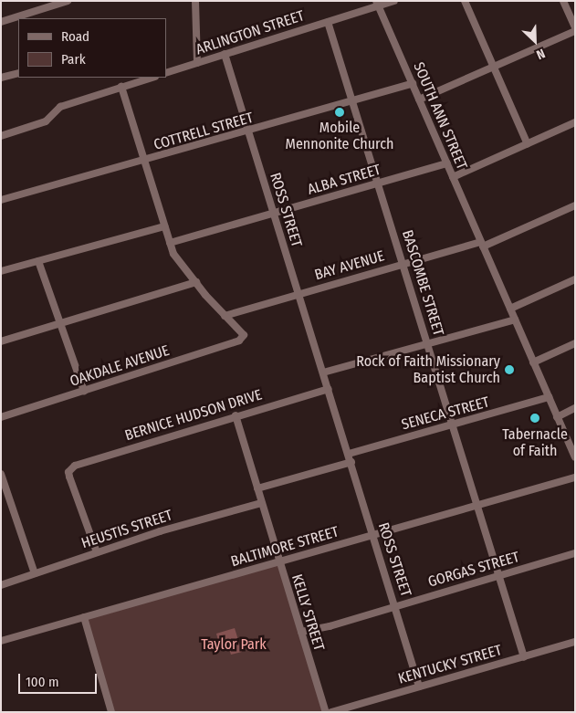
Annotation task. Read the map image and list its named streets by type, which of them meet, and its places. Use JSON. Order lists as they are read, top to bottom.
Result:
{
  "streets": {
    "street": [
      "ARLINGTON STREET",
      "SOUTH ANN STREET",
      "COTTRELL STREET",
      "ALBA STREET",
      "ROSS STREET",
      "BAY AVENUE",
      "BASCOMBE STREET",
      "OAKDALE AVENUE",
      "SENECA STREET",
      "BERNICE HUDSON DRIVE",
      "HEUSTIS STREET",
      "BALTIMORE STREET",
      "GORGAS STREET",
      "KELLY STREET",
      "KENTUCKY STREET"
    ]
  },
  "crossings": [
    ["ARLINGTON STREET", "SOUTH ANN STREET"],
    ["ARLINGTON STREET", "ROSS STREET"],
    ["ARLINGTON STREET", "BASCOMBE STREET"],
    ["SOUTH ANN STREET", "COTTRELL STREET"],
    ["SOUTH ANN STREET", "ALBA STREET"],
    ["SOUTH ANN STREET", "BAY AVENUE"],
    ["SOUTH ANN STREET", "SENECA STREET"],
    ["COTTRELL STREET", "ROSS STREET"],
    ["COTTRELL STREET", "BASCOMBE STREET"],
    ["ALBA STREET", "ROSS STREET"],
    ["ALBA STREET", "BASCOMBE STREET"],
    ["ROSS STREET", "BAY AVENUE"],
    ["ROSS STREET", "SENECA STREET"],
    ["ROSS STREET", "BERNICE HUDSON DRIVE"],
    ["ROSS STREET", "BALTIMORE STREET"],
    ["ROSS STREET", "GORGAS STREET"],
    ["ROSS STREET", "KENTUCKY STREET"],
    ["BAY AVENUE", "BASCOMBE STREET"],
    ["BAY AVENUE", "OAKDALE AVENUE"],
    ["BASCOMBE STREET", "SENECA STREET"],
    ["BASCOMBE STREET", "BALTIMORE STREET"],
    ["BASCOMBE STREET", "GORGAS STREET"],
    ["BASCOMBE STREET", "KENTUCKY STREET"],
    ["BERNICE HUDSON DRIVE", "HEUSTIS STREET"],
    ["BERNICE HUDSON DRIVE", "KELLY STREET"],
    ["HEUSTIS STREET", "KELLY STREET"],
    ["BALTIMORE STREET", "KELLY STREET"],
    ["GORGAS STREET", "KELLY STREET"]
  ],
  "parks": ["Taylor Park"],
  "places": ["Mobile Mennonite Church", "Rock of Faith Missionary Baptist Church", "Tabernacle of Faith"],
  "legend": ["Road", "Park"],
  "scale_bar": "100 m",
  "north": "bottom right"
}
